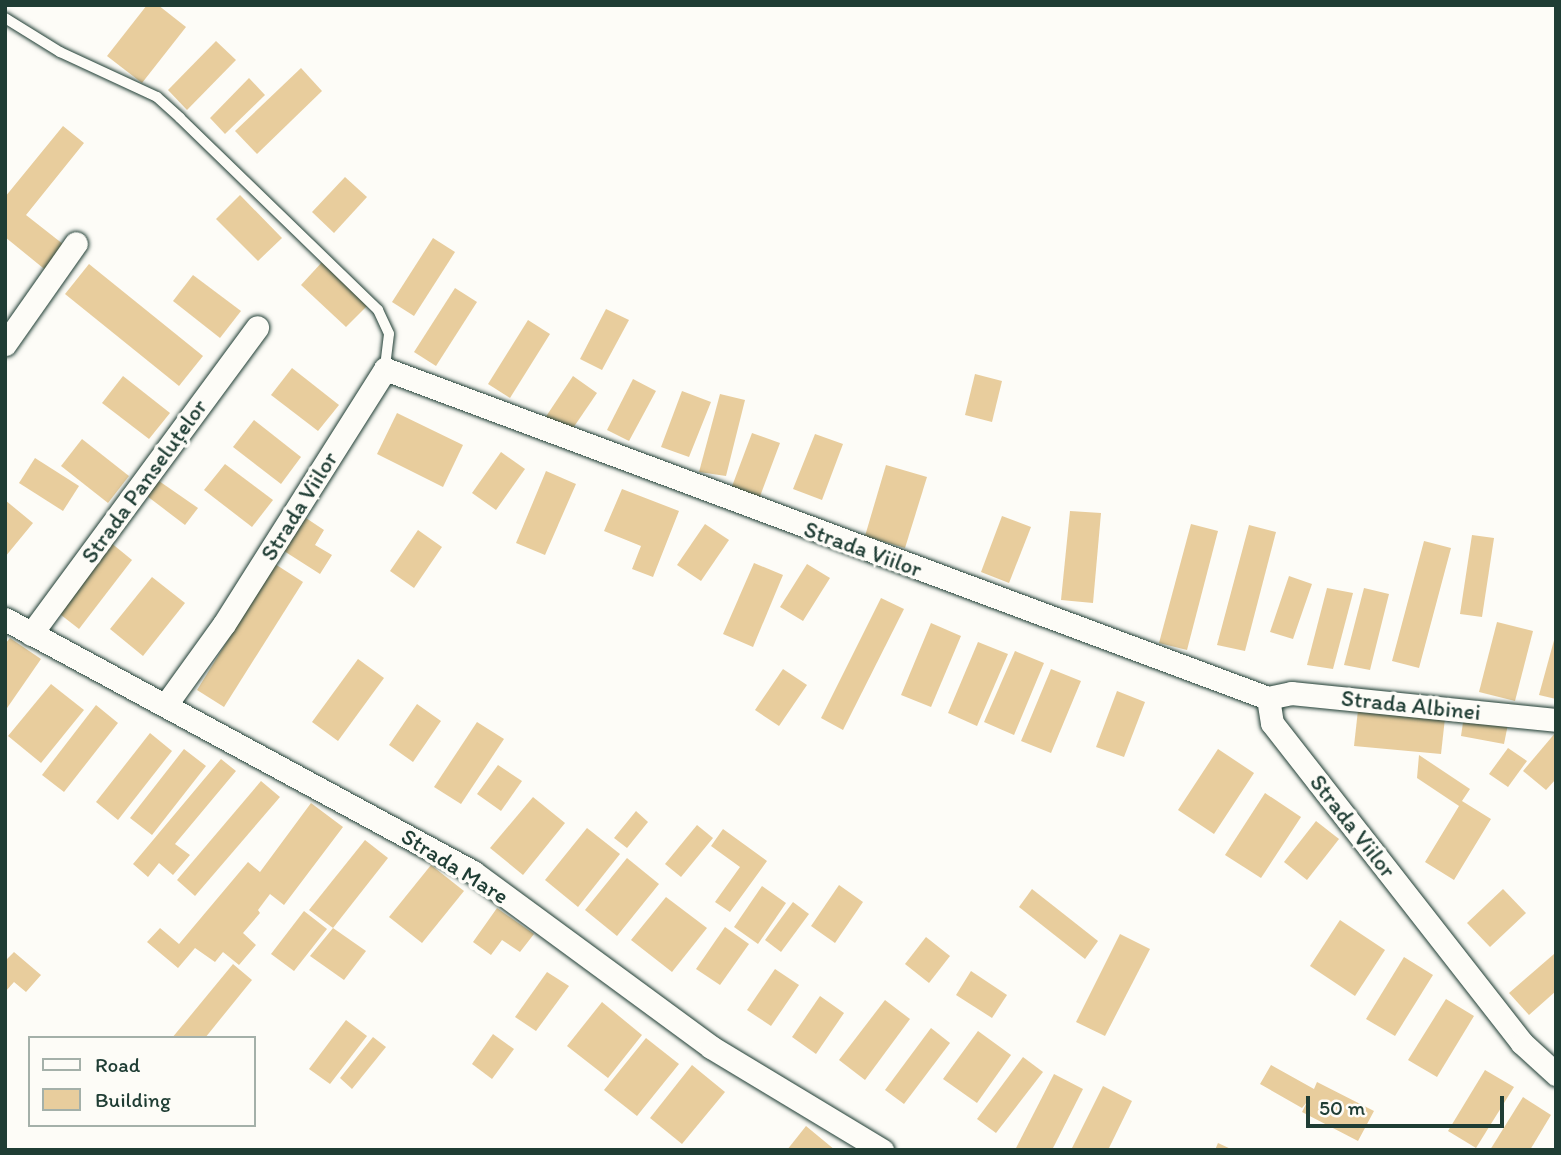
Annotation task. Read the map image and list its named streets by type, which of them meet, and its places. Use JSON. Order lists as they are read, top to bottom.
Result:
{
  "streets": {
    "street": [
      "Strada Panseluțelor",
      "Strada Viilor",
      "Strada Albinei",
      "Strada Mare"
    ]
  },
  "crossings": [
    ["Strada Panseluțelor", "Strada Mare"],
    ["Strada Viilor", "Strada Albinei"],
    ["Strada Viilor", "Strada Mare"]
  ],
  "legend": ["Road", "Building"],
  "scale_bar": "50 m"
}
